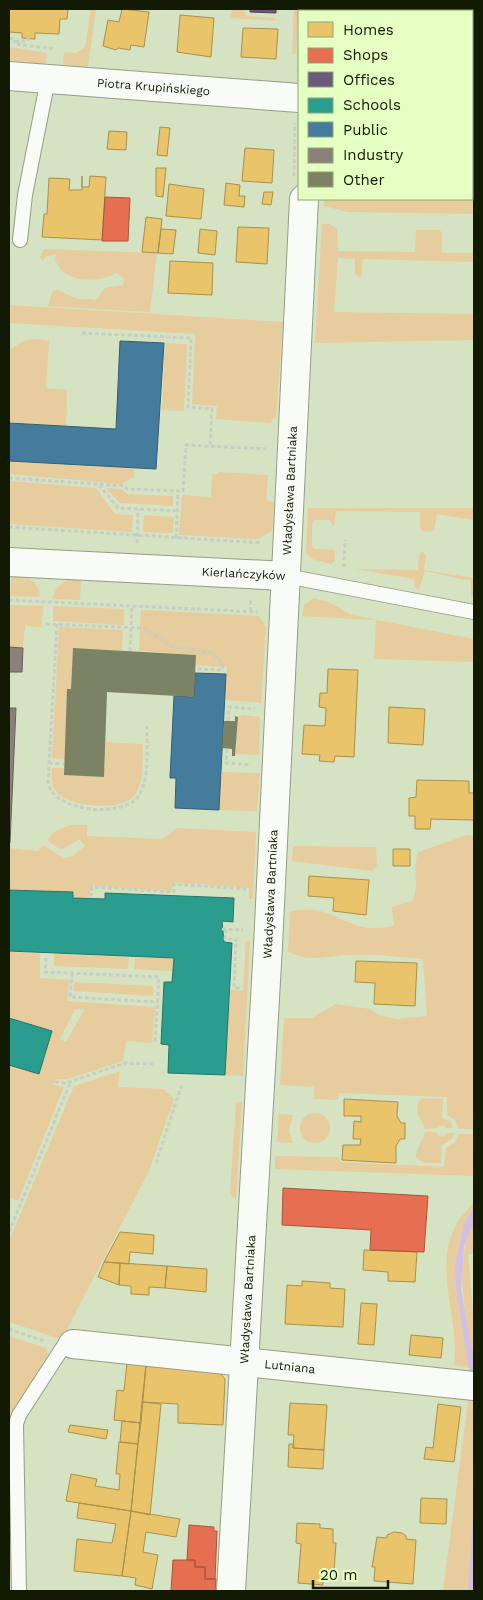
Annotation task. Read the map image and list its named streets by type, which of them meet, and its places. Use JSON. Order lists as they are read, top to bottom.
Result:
{
  "streets": {
    "street": [
      "Piotra Krupińskiego",
      "Władysława Bartniaka",
      "Kierlańczyków",
      "Lutniana"
    ]
  },
  "crossings": [
    ["Władysława Bartniaka", "Kierlańczyków"],
    ["Władysława Bartniaka", "Lutniana"]
  ],
  "legend": [
    "Homes",
    "Shops",
    "Offices",
    "Schools",
    "Public",
    "Industry",
    "Other"
  ],
  "scale_bar": "20 m"
}
